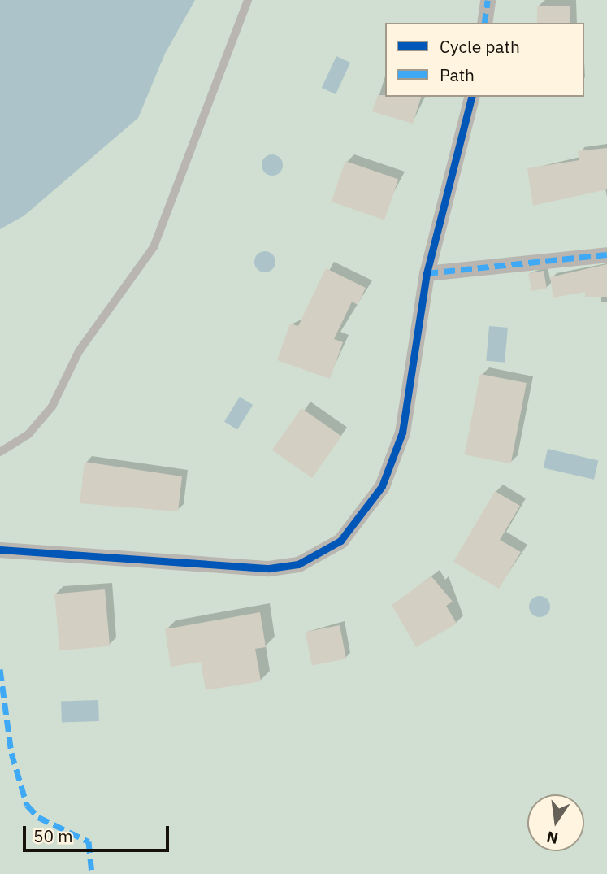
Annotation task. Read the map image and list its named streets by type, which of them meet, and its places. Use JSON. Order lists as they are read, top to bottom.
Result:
{
  "legend": ["Cycle path", "Path"],
  "scale_bar": "50 m",
  "north": "bottom"
}
